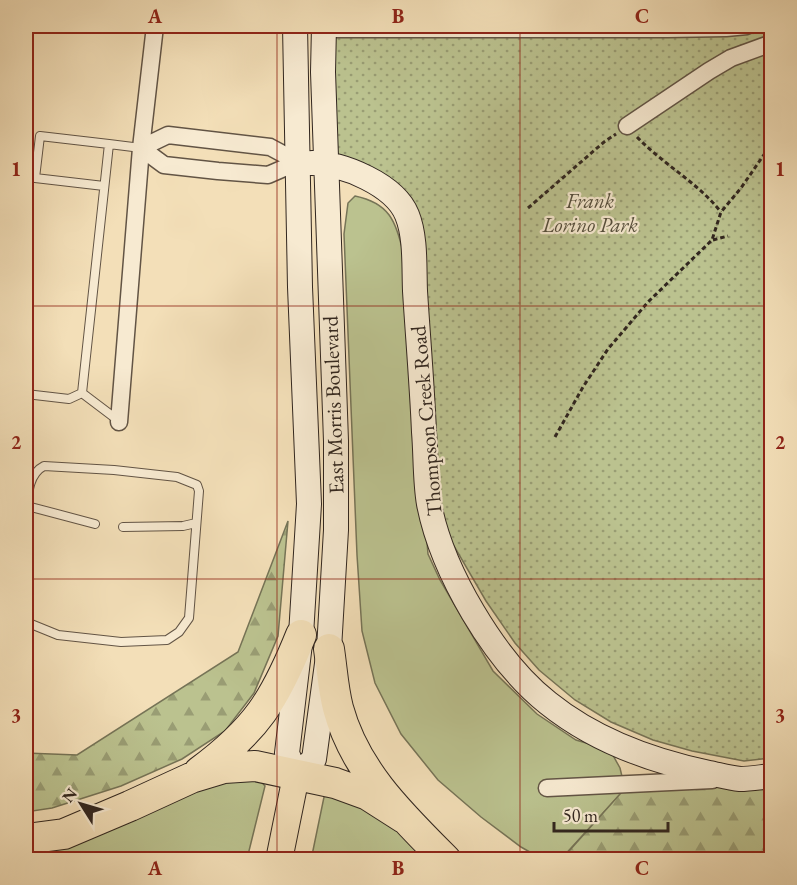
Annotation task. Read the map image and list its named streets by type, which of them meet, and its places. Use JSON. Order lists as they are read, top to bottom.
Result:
{
  "streets": {
    "main road": ["East Morris Boulevard", "Thompson Creek Road"]
  },
  "crossings": [
    ["East Morris Boulevard", "Thompson Creek Road"]
  ],
  "parks": ["Frank Lorino Park"],
  "scale_bar": "50 m",
  "north": "top left",
  "grid": {
    "columns": ["A", "B", "C"],
    "rows": ["1", "2", "3"]
  }
}
